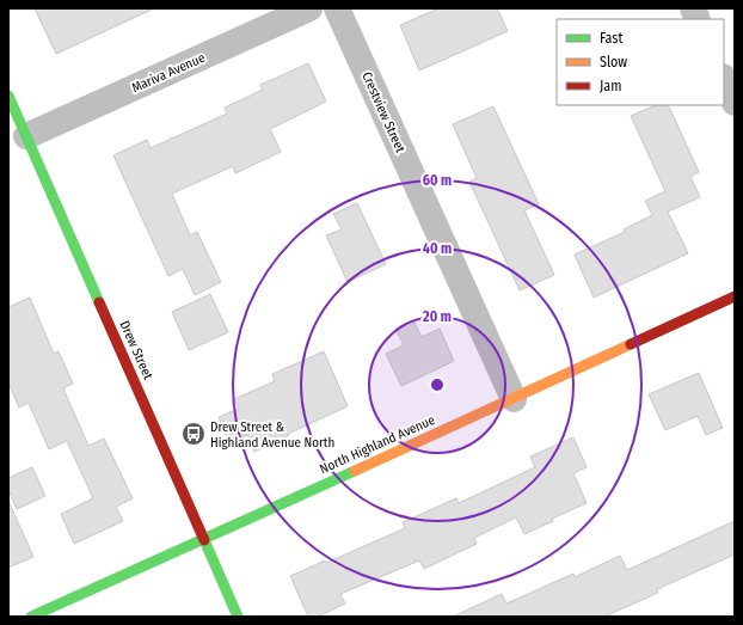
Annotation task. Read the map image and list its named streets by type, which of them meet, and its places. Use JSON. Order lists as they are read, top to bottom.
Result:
{
  "streets": {
    "street": [
      "Mariva Avenue",
      "Crestview Street",
      "Drew Street",
      "North Highland Avenue"
    ]
  },
  "crossings": [
    ["Mariva Avenue", "Drew Street"],
    ["Crestview Street", "North Highland Avenue"],
    ["Drew Street", "North Highland Avenue"]
  ],
  "places": {
    "bus stop": ["Drew Street & Highland Avenue North"]
  },
  "legend": ["Fast", "Slow", "Jam"],
  "rings": ["60 m", "40 m", "20 m"]
}
